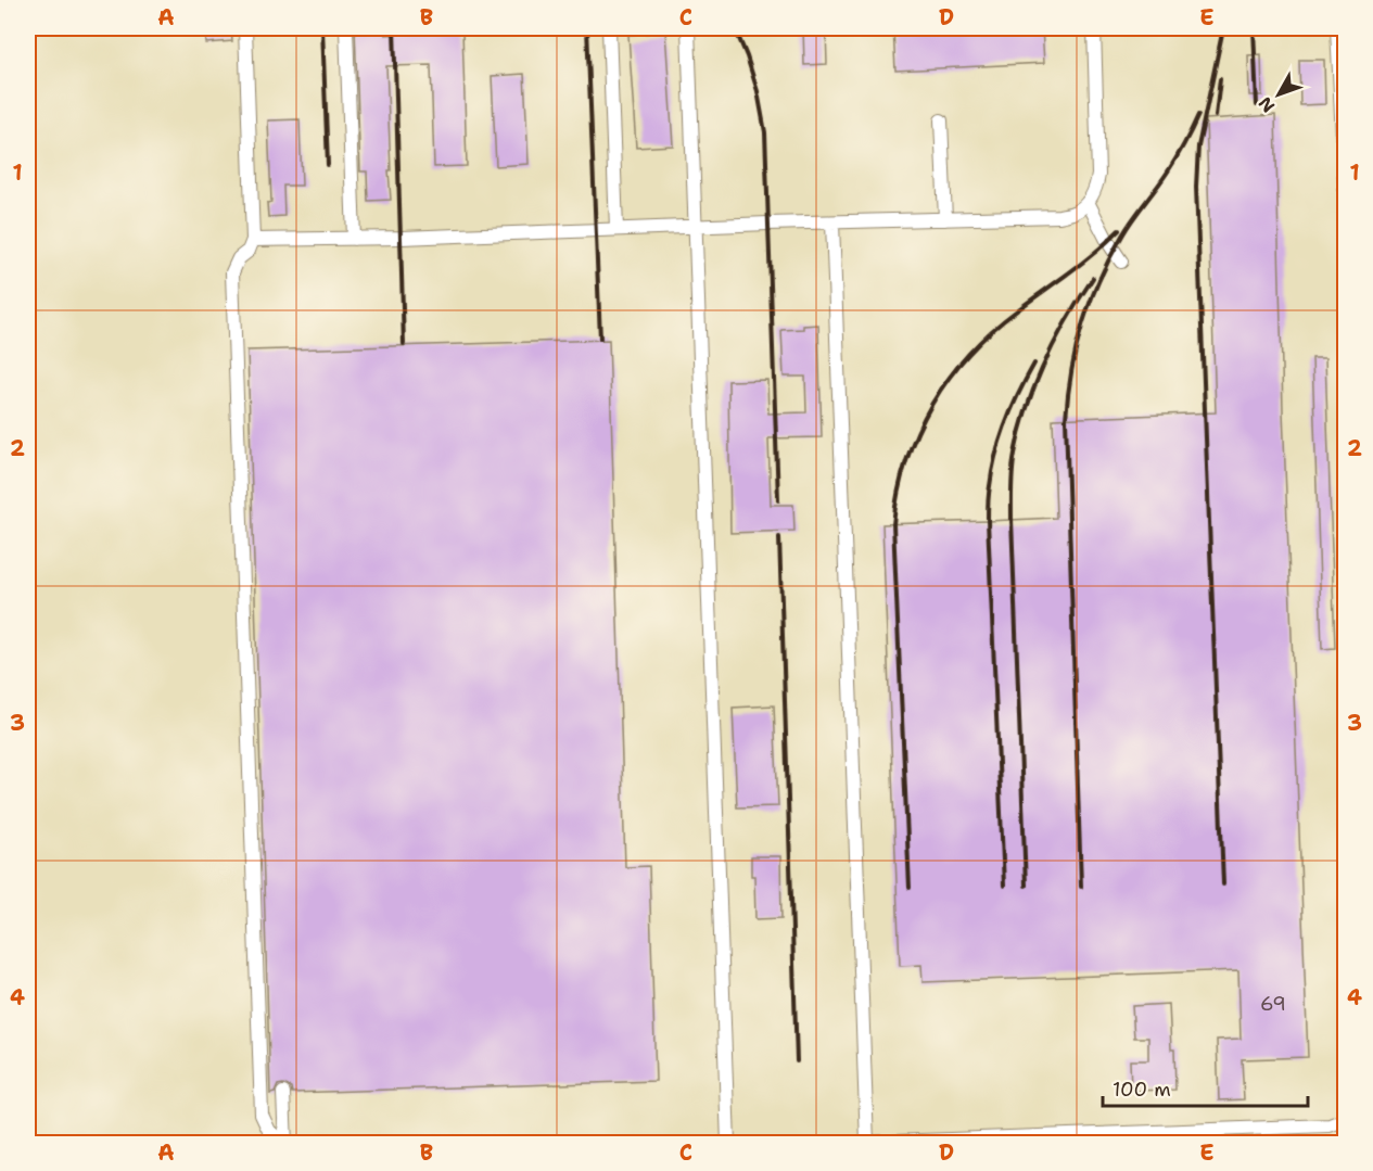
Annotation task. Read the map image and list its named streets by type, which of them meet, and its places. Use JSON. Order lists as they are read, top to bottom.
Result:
{
  "house_numbers": ["69"],
  "scale_bar": "100 m",
  "north": "bottom left",
  "grid": {
    "columns": [
      "A",
      "B",
      "C",
      "D",
      "E"
    ],
    "rows": [
      "1",
      "2",
      "3",
      "4"
    ]
  }
}
